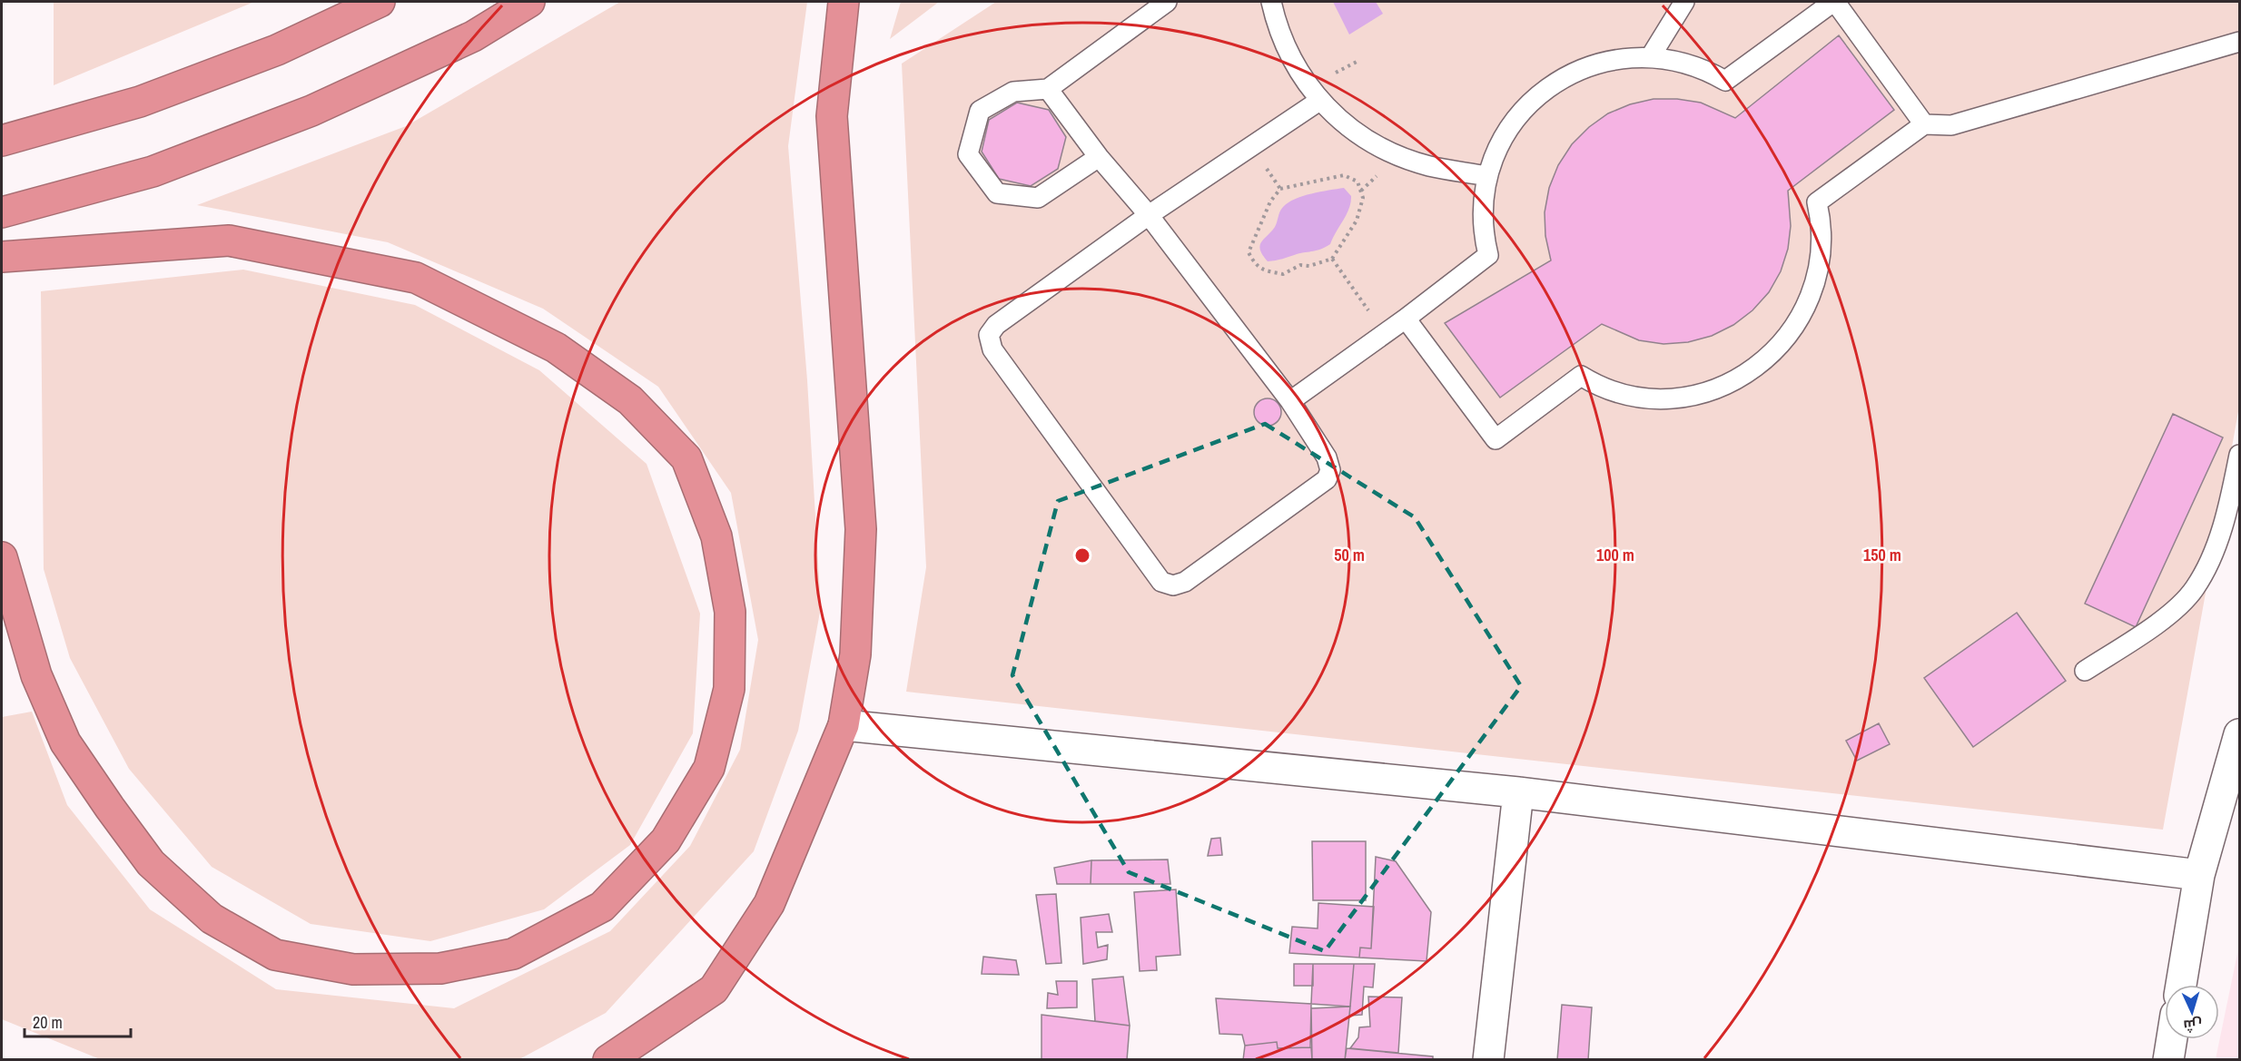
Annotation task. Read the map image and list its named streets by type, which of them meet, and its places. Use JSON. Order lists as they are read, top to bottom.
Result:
{
  "scale_bar": "20 m",
  "north": "bottom",
  "rings": ["50 m", "100 m", "150 m"]
}
